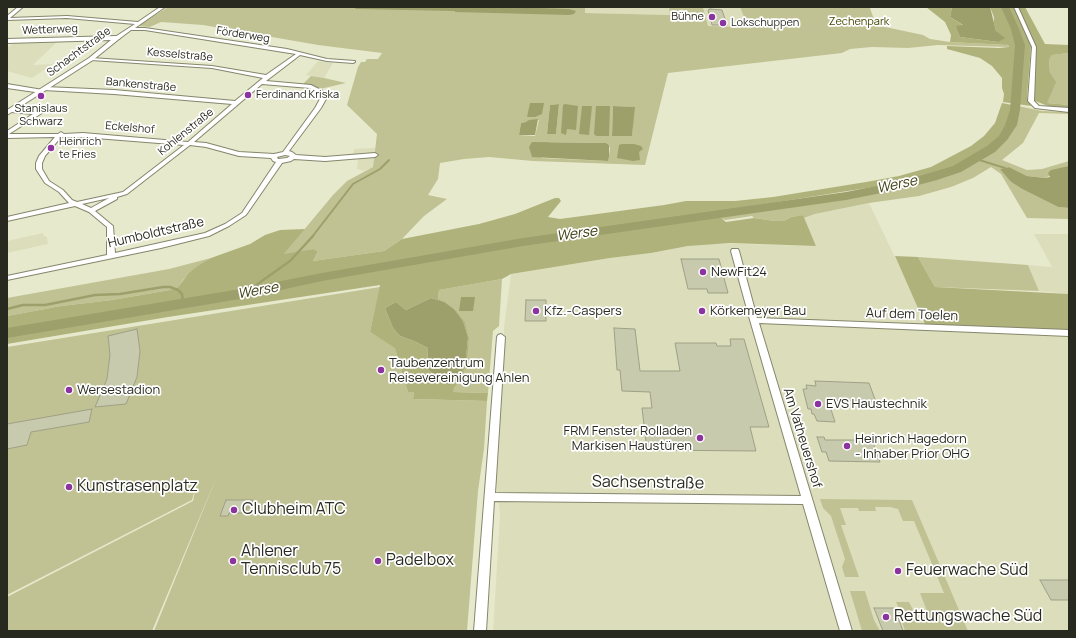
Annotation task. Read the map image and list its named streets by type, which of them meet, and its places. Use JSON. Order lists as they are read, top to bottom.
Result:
{
  "streets": {
    "street": [
      "Wetterweg",
      "Förderweg",
      "Schachtstraße",
      "Kesselstraße",
      "Bankenstraße",
      "Eckelshof",
      "Kohlenstraße",
      "Humboldtstraße",
      "Auf dem Toelen",
      "Am Vatheuershof",
      "Sachsenstraße"
    ]
  },
  "crossings": [
    ["Wetterweg", "Schachtstraße"],
    ["Förderweg", "Schachtstraße"],
    ["Förderweg", "Kohlenstraße"],
    ["Schachtstraße", "Kesselstraße"],
    ["Schachtstraße", "Bankenstraße"],
    ["Kesselstraße", "Kohlenstraße"],
    ["Bankenstraße", "Kohlenstraße"],
    ["Eckelshof", "Kohlenstraße"],
    ["Eckelshof", "Humboldtstraße"],
    ["Auf dem Toelen", "Am Vatheuershof"],
    ["Am Vatheuershof", "Sachsenstraße"]
  ],
  "water": ["Werse"],
  "parks": ["Zechenpark"],
  "places": [
    "Bühne",
    "Lokschuppen",
    "Ferdinand Kriska",
    "Stanislaus Schwarz",
    "Heinrich te Fries",
    "NewFit24",
    "Kfz.-Caspers",
    "Körkemeyer Bau",
    "Taubenzentrum Reisevereinigung Ahlen",
    "Wersestadion",
    "EVS Haustechnik",
    "FRM Fenster Rolladen Markisen Haustüren",
    "Heinrich Hagedorn - Inhaber Prior OHG",
    "Kunstrasenplatz",
    "Clubheim ATC",
    "Ahlener Tennisclub 75",
    "Padelbox",
    "Feuerwache Süd",
    "Rettungswache Süd"
  ]
}
